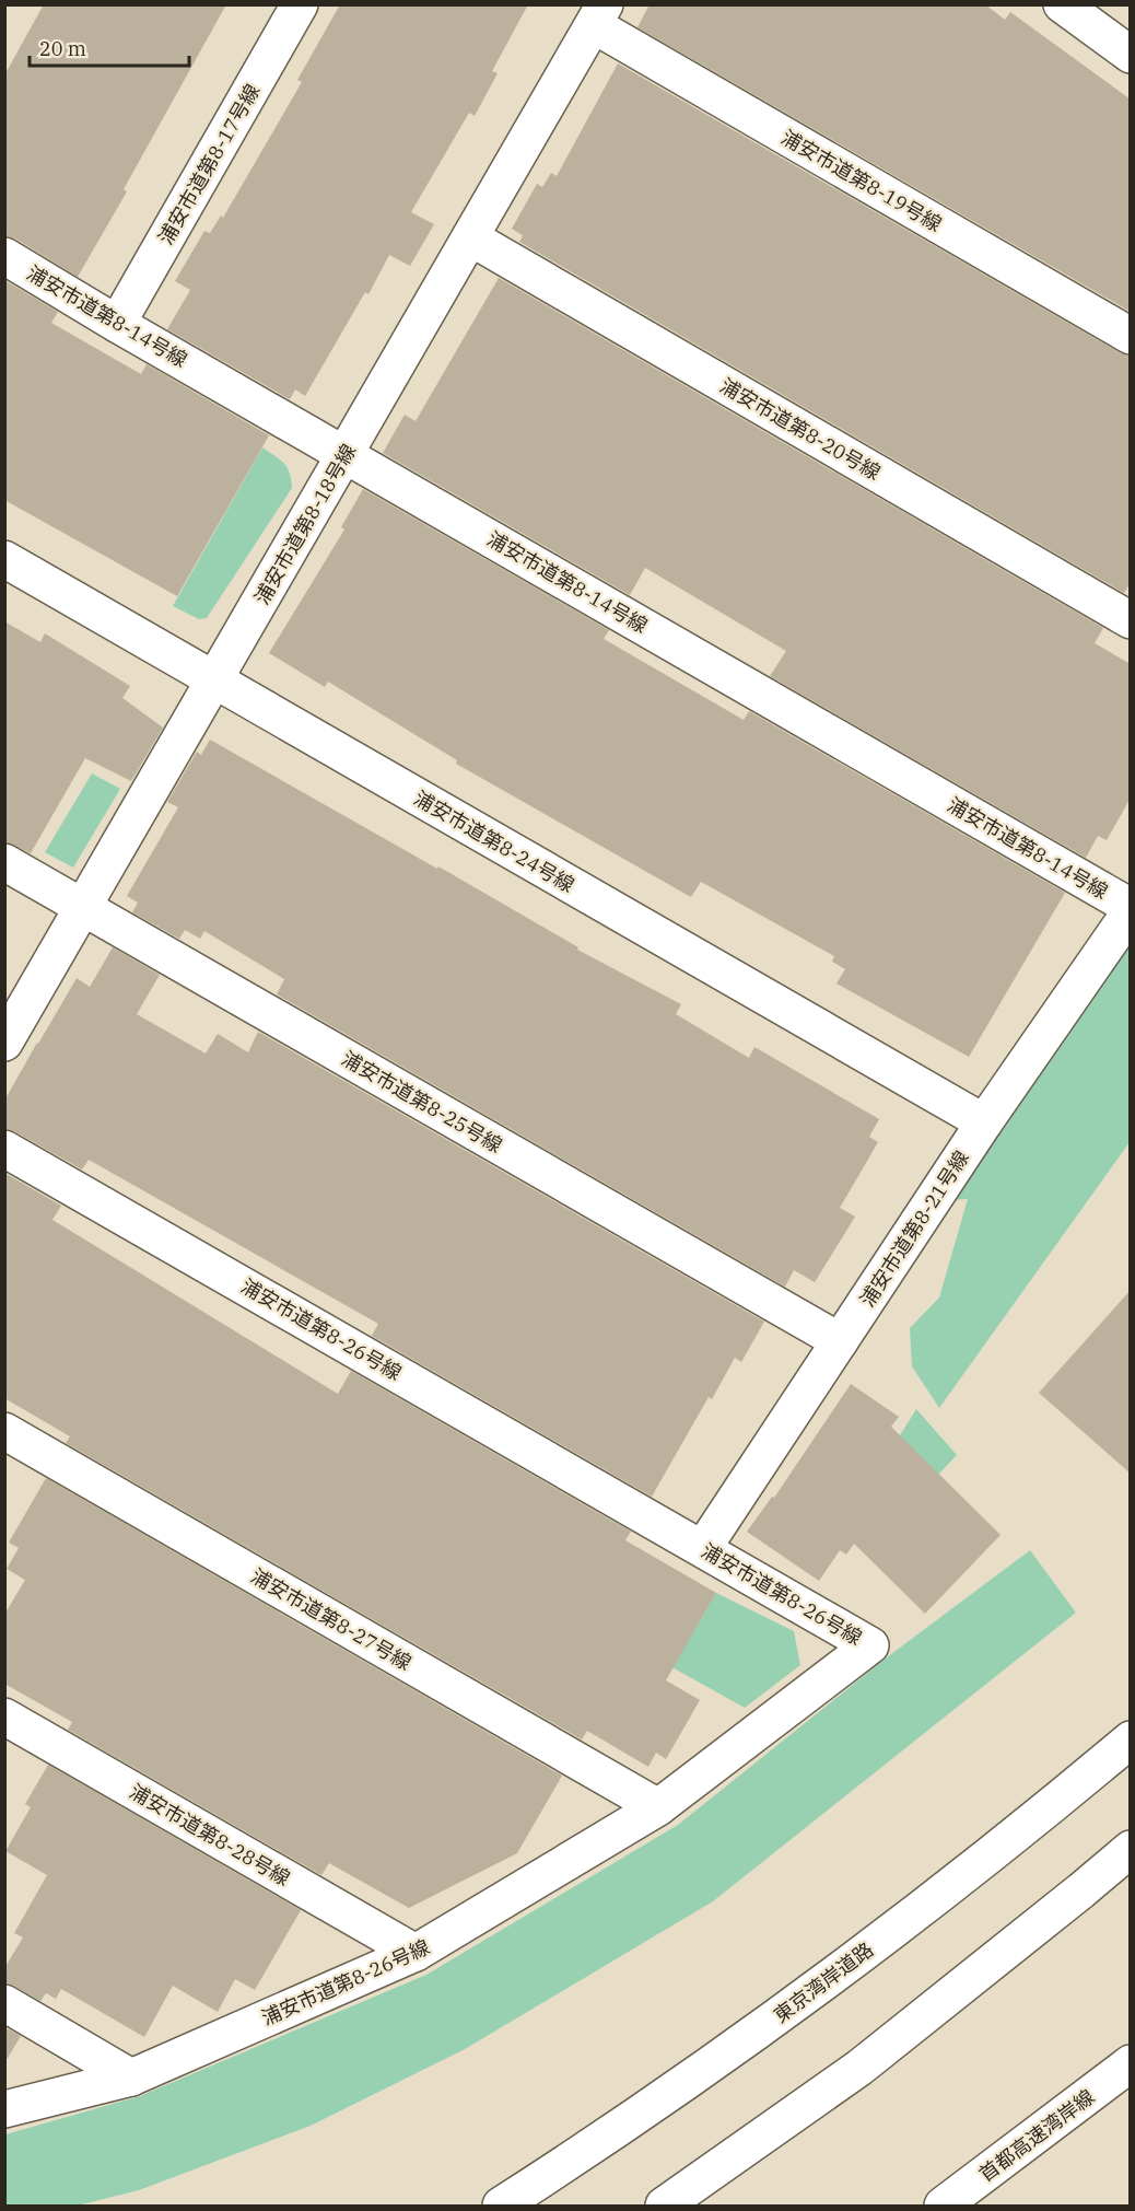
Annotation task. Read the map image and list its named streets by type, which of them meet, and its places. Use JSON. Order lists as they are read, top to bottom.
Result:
{
  "streets": {
    "main road": [
      "浦安市道第8-17号線",
      "浦安市道第8-19号線",
      "浦安市道第8-14号線",
      "浦安市道第8-20号線",
      "浦安市道第8-18号線",
      "浦安市道第8-24号線",
      "浦安市道第8-25号線",
      "浦安市道第8-21号線",
      "浦安市道第8-26号線",
      "浦安市道第8-27号線",
      "浦安市道第8-28号線",
      "東京湾岸道路",
      "首都高速湾岸線"
    ]
  },
  "crossings": [
    ["浦安市道第8-17号線", "浦安市道第8-14号線"],
    ["浦安市道第8-19号線", "浦安市道第8-18号線"],
    ["浦安市道第8-14号線", "浦安市道第8-18号線"],
    ["浦安市道第8-14号線", "浦安市道第8-21号線"],
    ["浦安市道第8-20号線", "浦安市道第8-18号線"],
    ["浦安市道第8-18号線", "浦安市道第8-24号線"],
    ["浦安市道第8-18号線", "浦安市道第8-25号線"],
    ["浦安市道第8-24号線", "浦安市道第8-21号線"],
    ["浦安市道第8-25号線", "浦安市道第8-21号線"],
    ["浦安市道第8-21号線", "浦安市道第8-26号線"],
    ["浦安市道第8-26号線", "浦安市道第8-27号線"],
    ["浦安市道第8-26号線", "浦安市道第8-28号線"]
  ],
  "scale_bar": "20 m"
}
